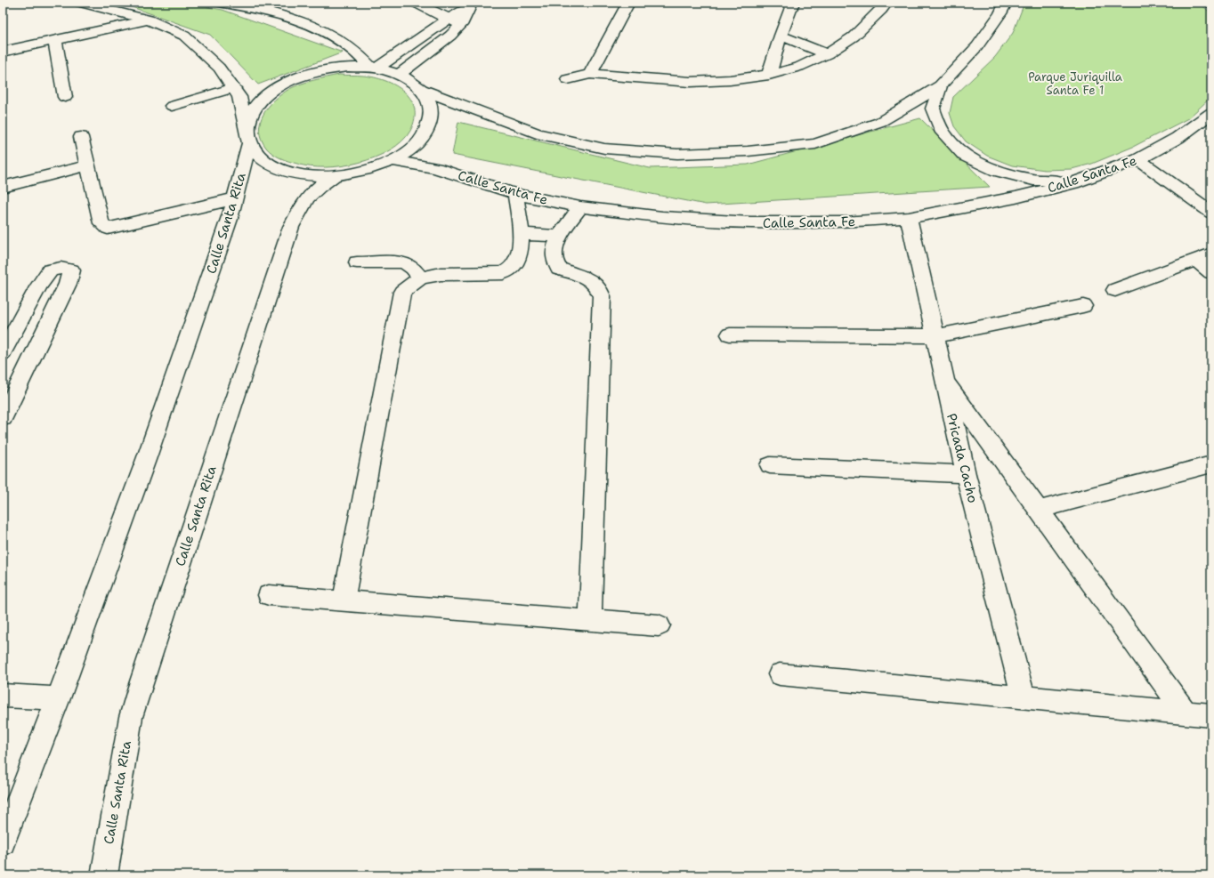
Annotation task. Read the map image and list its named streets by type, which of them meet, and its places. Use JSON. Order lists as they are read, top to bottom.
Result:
{
  "streets": {
    "street": ["Calle Santa Fe", "Calle Santa Rita", "Pricada Cacho"]
  },
  "crossings": [
    ["Calle Santa Fe", "Pricada Cacho"]
  ],
  "parks": ["Parque Juriquilla Santa Fe 1"]
}
